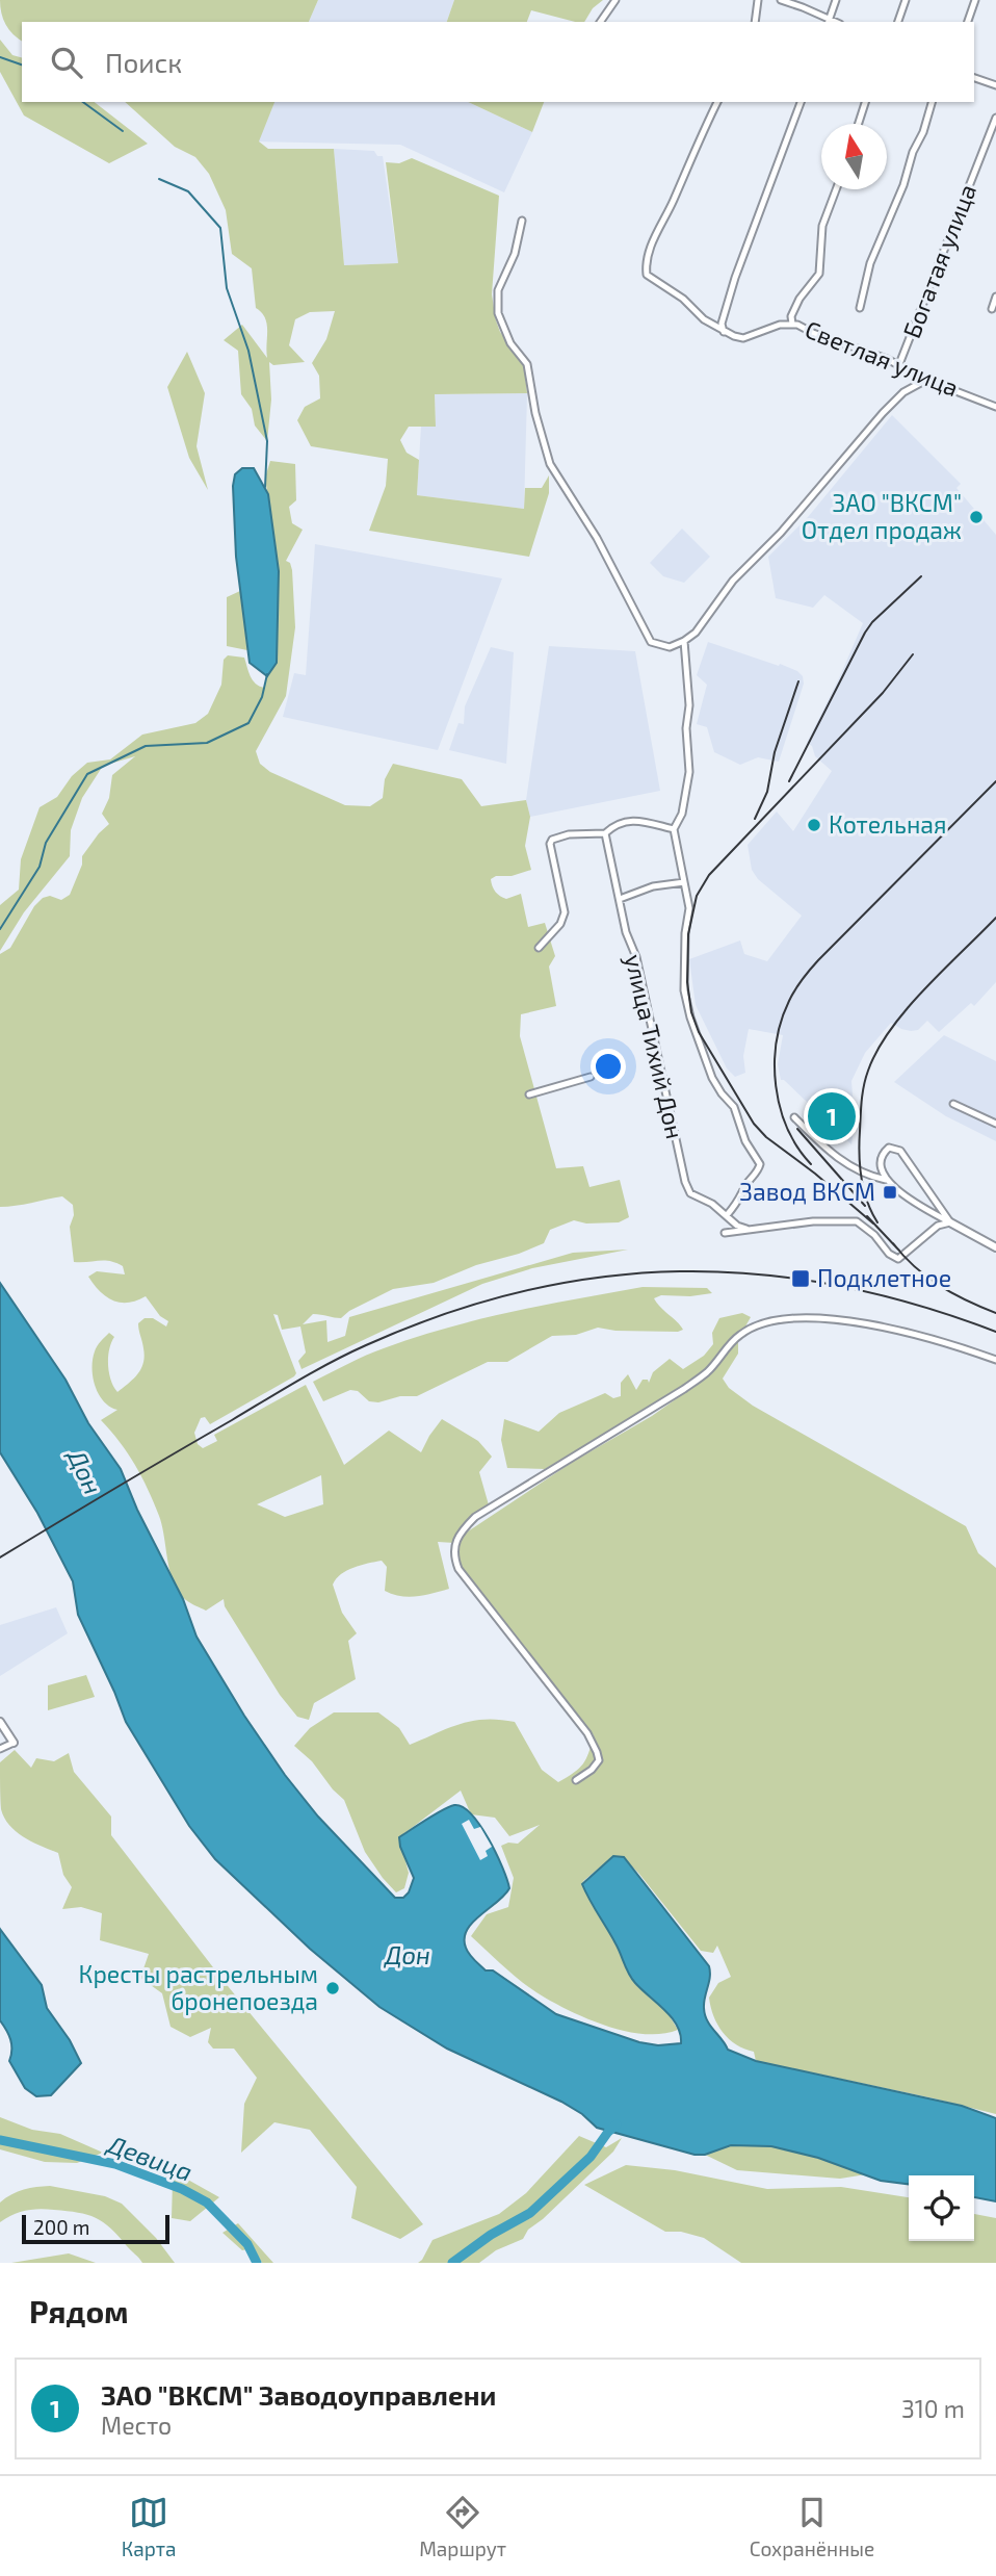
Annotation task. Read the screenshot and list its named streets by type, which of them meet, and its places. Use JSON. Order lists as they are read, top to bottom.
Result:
{
  "streets": {
    "street": ["Богатая улица", "Светлая улица", "улица Тихий Дон"]
  },
  "crossings": [
    ["Богатая улица", "Светлая улица"]
  ],
  "water": ["Дон", "Девица"],
  "places": {
    "other": ["ЗАО \"ВКСМ\" Отдел продаж", "Котельная", "Кресты растрельным бронепоезда"],
    "transit": ["Завод ВКСМ", "Подклетное"]
  },
  "scale_bar": "200 m",
  "north": "top",
  "page": {
    "search": "Поиск",
    "pins": "1",
    "scale": "200 m",
    "heading": "Рядом",
    "list": [
      {
        "mark": "1",
        "name": "ЗАО \"ВКСМ\" Заводоуправлени",
        "note": "Место",
        "value": "310 m"
      }
    ],
    "nav": ["Карта", "Маршрут", "Сохранённые"]
  }
}
